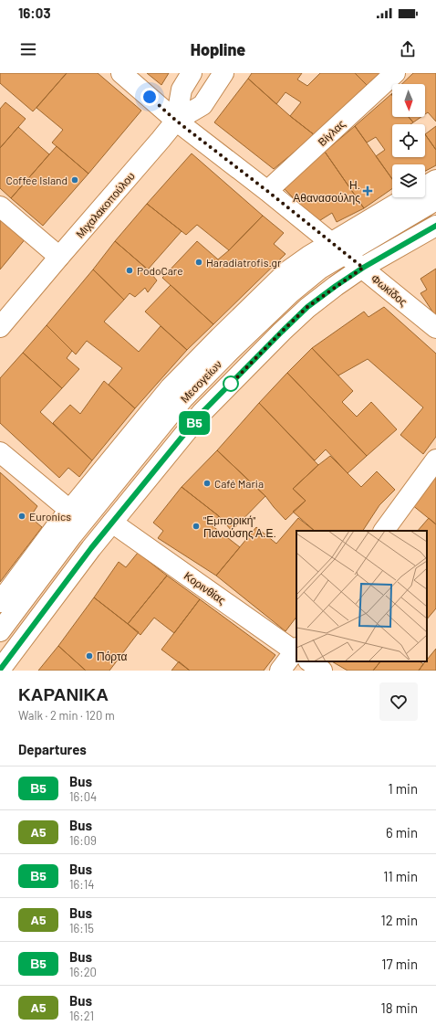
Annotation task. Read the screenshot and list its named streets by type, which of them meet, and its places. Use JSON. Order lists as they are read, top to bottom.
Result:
{
  "streets": {
    "main road": [
      "Βίγλας",
      "Μιχαλακοπούλου",
      "Φωκίδος",
      "Μεσογείων",
      "Κορινθίας"
    ]
  },
  "crossings": [
    ["Βίγλας", "Φωκίδος"],
    ["Μιχαλακοπούλου", "Φωκίδος"],
    ["Φωκίδος", "Μεσογείων"]
  ],
  "places": {
    "other": [
      "Coffee Island",
      "Haradiatrofis.gr",
      "PodoCare",
      "Café Maria",
      "Euronics",
      "\"Εμπορική\" Πανούσης Α.Ε.",
      "Πόρτα"
    ],
    "health": ["Η. Αθανασούλης"]
  },
  "lines": ["bus line Β5"],
  "north": "bottom",
  "page": {
    "status": "16:03",
    "header": "Hopline",
    "on_map": "Β5",
    "heading": [
      ["ΚΑΡΑΝΙΚΑ", "Walk · 2 min · 120 m"],
      "Departures"
    ],
    "list": [
      {
        "mark": "Β5",
        "name": "Bus",
        "note": "16:04",
        "value": "1 min"
      },
      {
        "mark": "A5",
        "name": "Bus",
        "note": "16:09",
        "value": "6 min"
      },
      {
        "mark": "Β5",
        "name": "Bus",
        "note": "16:14",
        "value": "11 min"
      },
      {
        "mark": "A5",
        "name": "Bus",
        "note": "16:15",
        "value": "12 min"
      },
      {
        "mark": "Β5",
        "name": "Bus",
        "note": "16:20",
        "value": "17 min"
      },
      {
        "mark": "A5",
        "name": "Bus",
        "note": "16:21",
        "value": "18 min"
      }
    ]
  }
}
